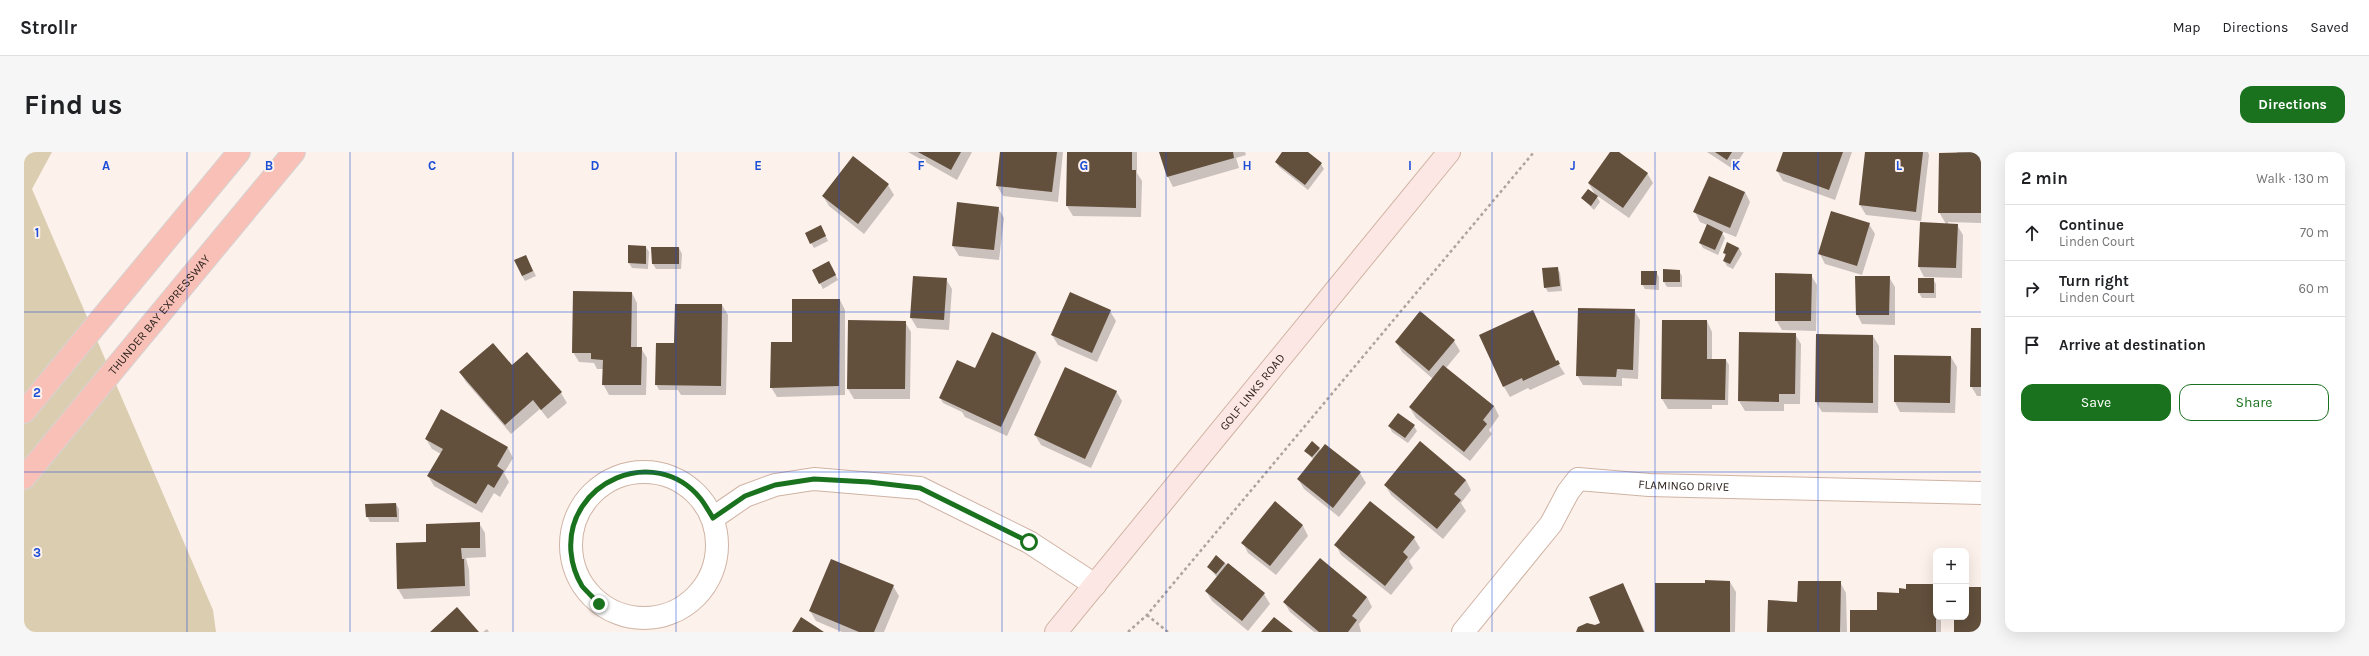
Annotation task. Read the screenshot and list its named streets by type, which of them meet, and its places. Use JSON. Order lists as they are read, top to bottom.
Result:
{
  "streets": {
    "highway": ["THUNDER BAY EXPRESSWAY"],
    "main road": ["GOLF LINKS ROAD"],
    "street": ["FLAMINGO DRIVE"]
  },
  "page": {
    "header": "Strollr",
    "nav": ["Map", "Directions", "Saved"],
    "buttons": [
      "Directions",
      ["Save", "Share"]
    ],
    "title": "Find us",
    "heading": ["2 min", "Walk · 130 m"],
    "list": [
      ["Continue", "Linden Court", "70 m"],
      ["Turn right", "Linden Court", "60 m"],
      "Arrive at destination"
    ],
    "map_buttons": ["+", "−"]
  },
  "grid": {
    "columns": [
      "A",
      "B",
      "C",
      "D",
      "E",
      "F",
      "G",
      "H",
      "I",
      "J",
      "K",
      "L"
    ],
    "rows": ["1", "2", "3"]
  }
}
